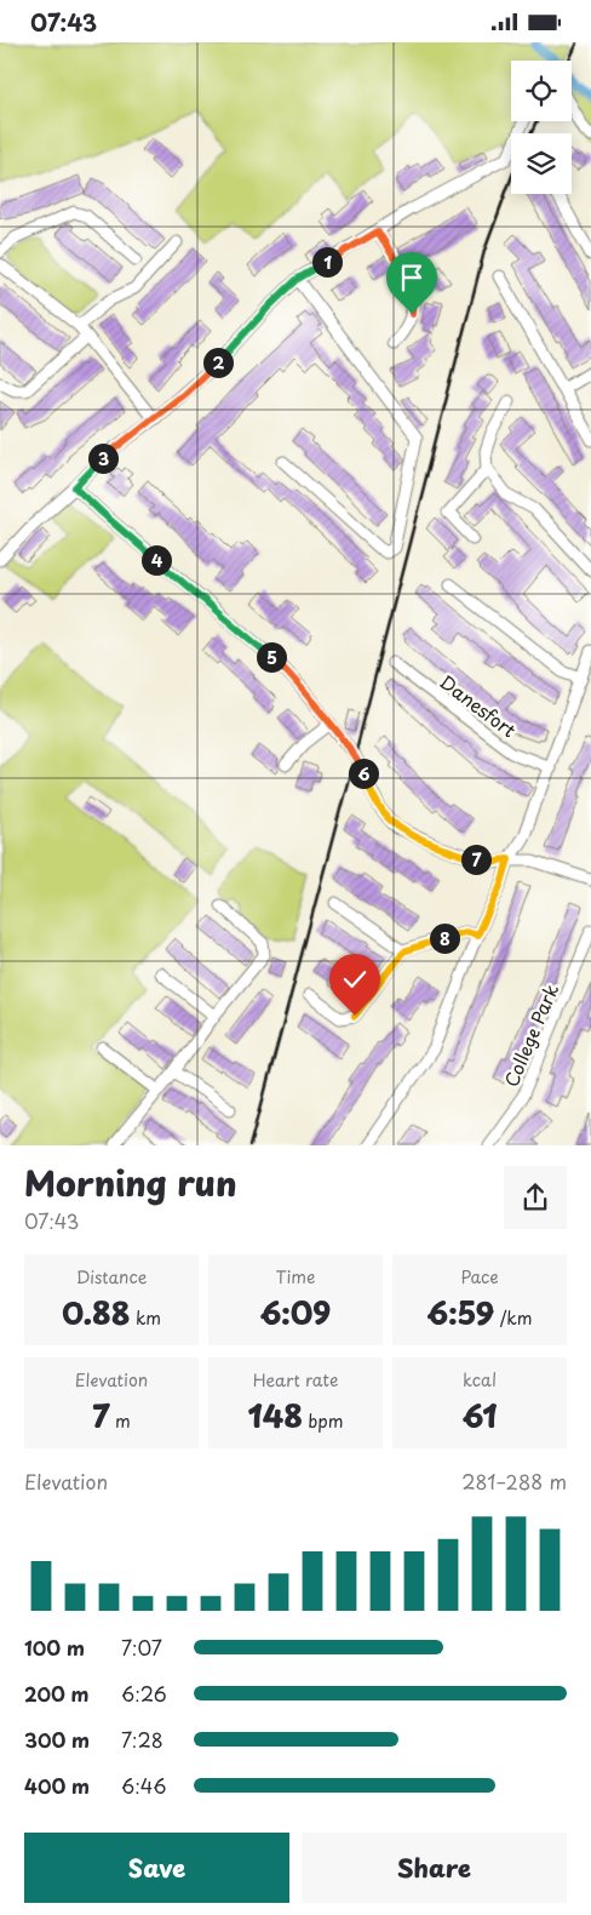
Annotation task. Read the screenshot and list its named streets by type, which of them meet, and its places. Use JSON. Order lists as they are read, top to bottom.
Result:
{
  "streets": {
    "street": ["Danesfort", "College Park"]
  },
  "page": {
    "status": "07:43",
    "pins": [
      "1",
      "2",
      "3",
      "4",
      "5",
      "6",
      "7",
      "8"
    ],
    "heading": ["Morning run", "07:43"],
    "stats": [
      ["Distance", "0.88 km"],
      ["Time", "6:09"],
      ["Pace", "6:59 /km"],
      ["Elevation", "7 m"],
      ["Heart rate", "148 bpm"],
      ["kcal", "61"]
    ],
    "chart": ["Elevation", "281–288 m"],
    "list": [
      {
        "name": "100 m",
        "note": "7:07"
      },
      {
        "name": "200 m",
        "note": "6:26"
      },
      {
        "name": "300 m",
        "note": "7:28"
      },
      {
        "name": "400 m",
        "note": "6:46"
      }
    ],
    "buttons": ["Save", "Share"]
  }
}
